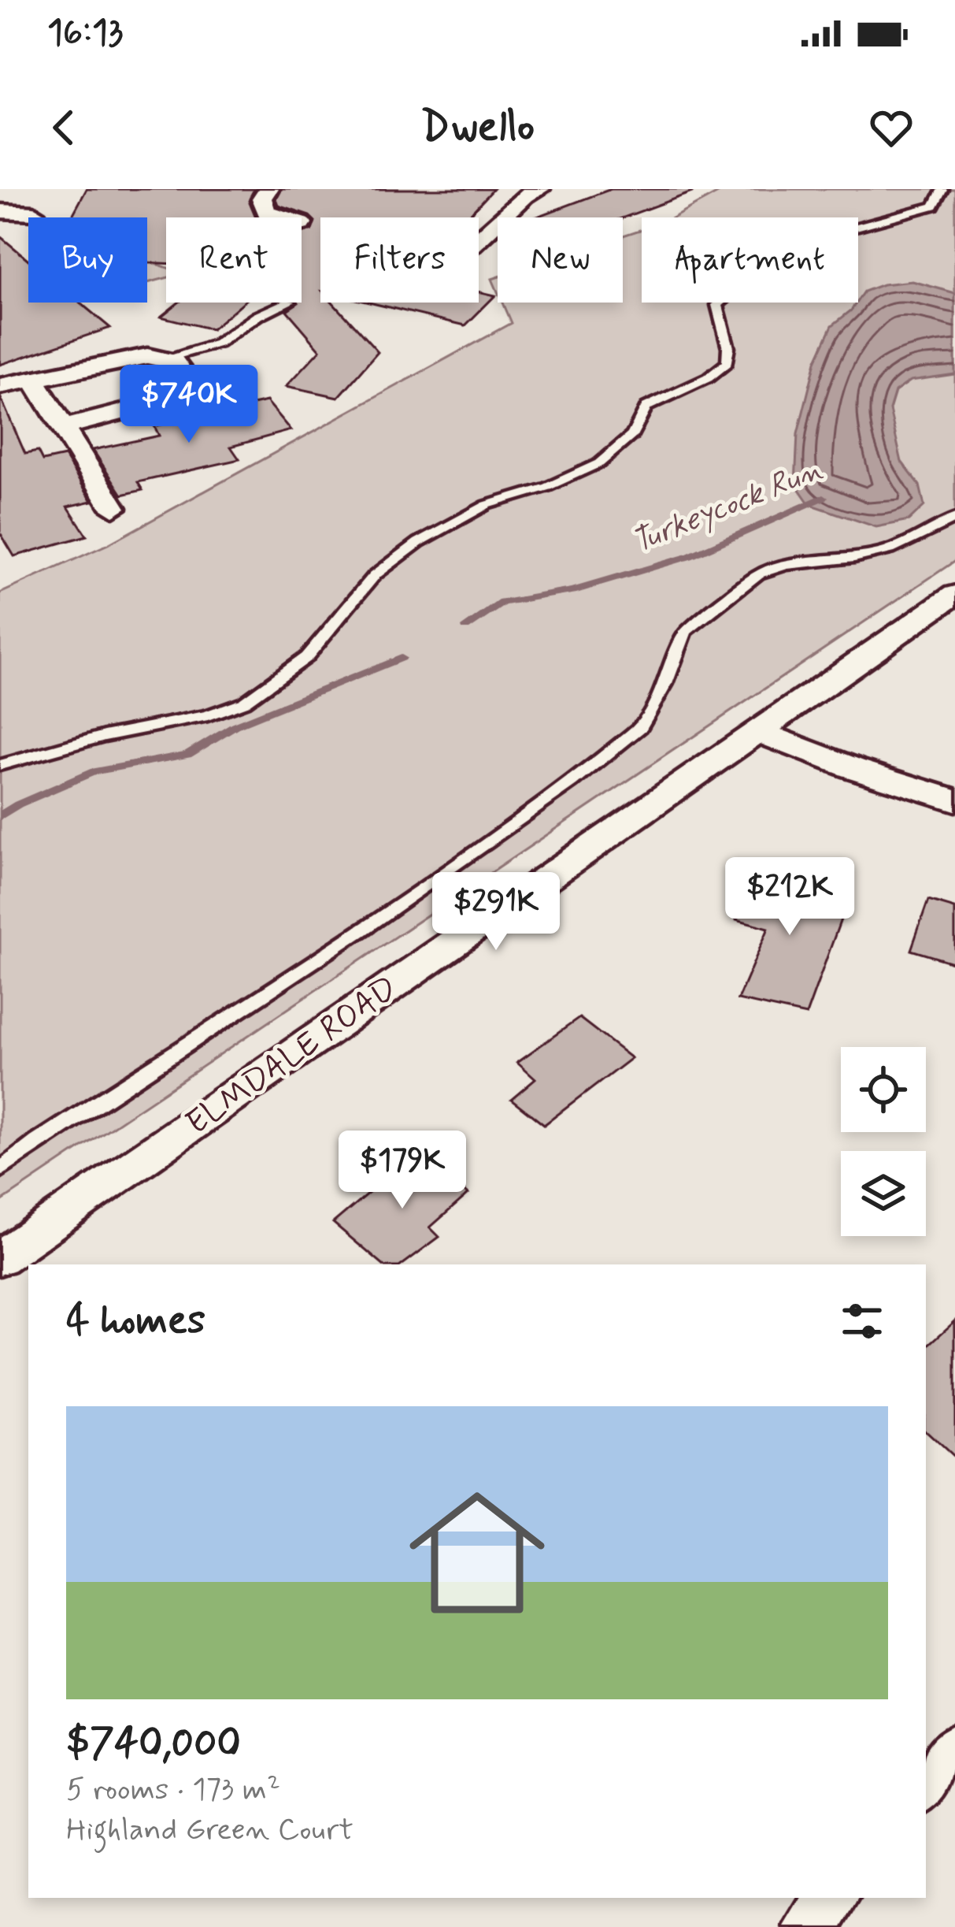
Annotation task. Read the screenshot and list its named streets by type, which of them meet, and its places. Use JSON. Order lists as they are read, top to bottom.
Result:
{
  "streets": {
    "street": ["ELMDALE ROAD"]
  },
  "water": ["Turkeycock Run"],
  "page": {
    "status": "16:13",
    "header": "Dwello",
    "chip": [
      "Buy",
      "Rent",
      "Filters",
      "New",
      "Apartment"
    ],
    "price": [
      "$740K",
      "$212K",
      "$291K",
      "$179K"
    ],
    "heading": "4 homes",
    "list": [
      {
        "name": "$740,000",
        "note": "5 rooms · 173 m² · Highland Green Court"
      }
    ]
  }
}
